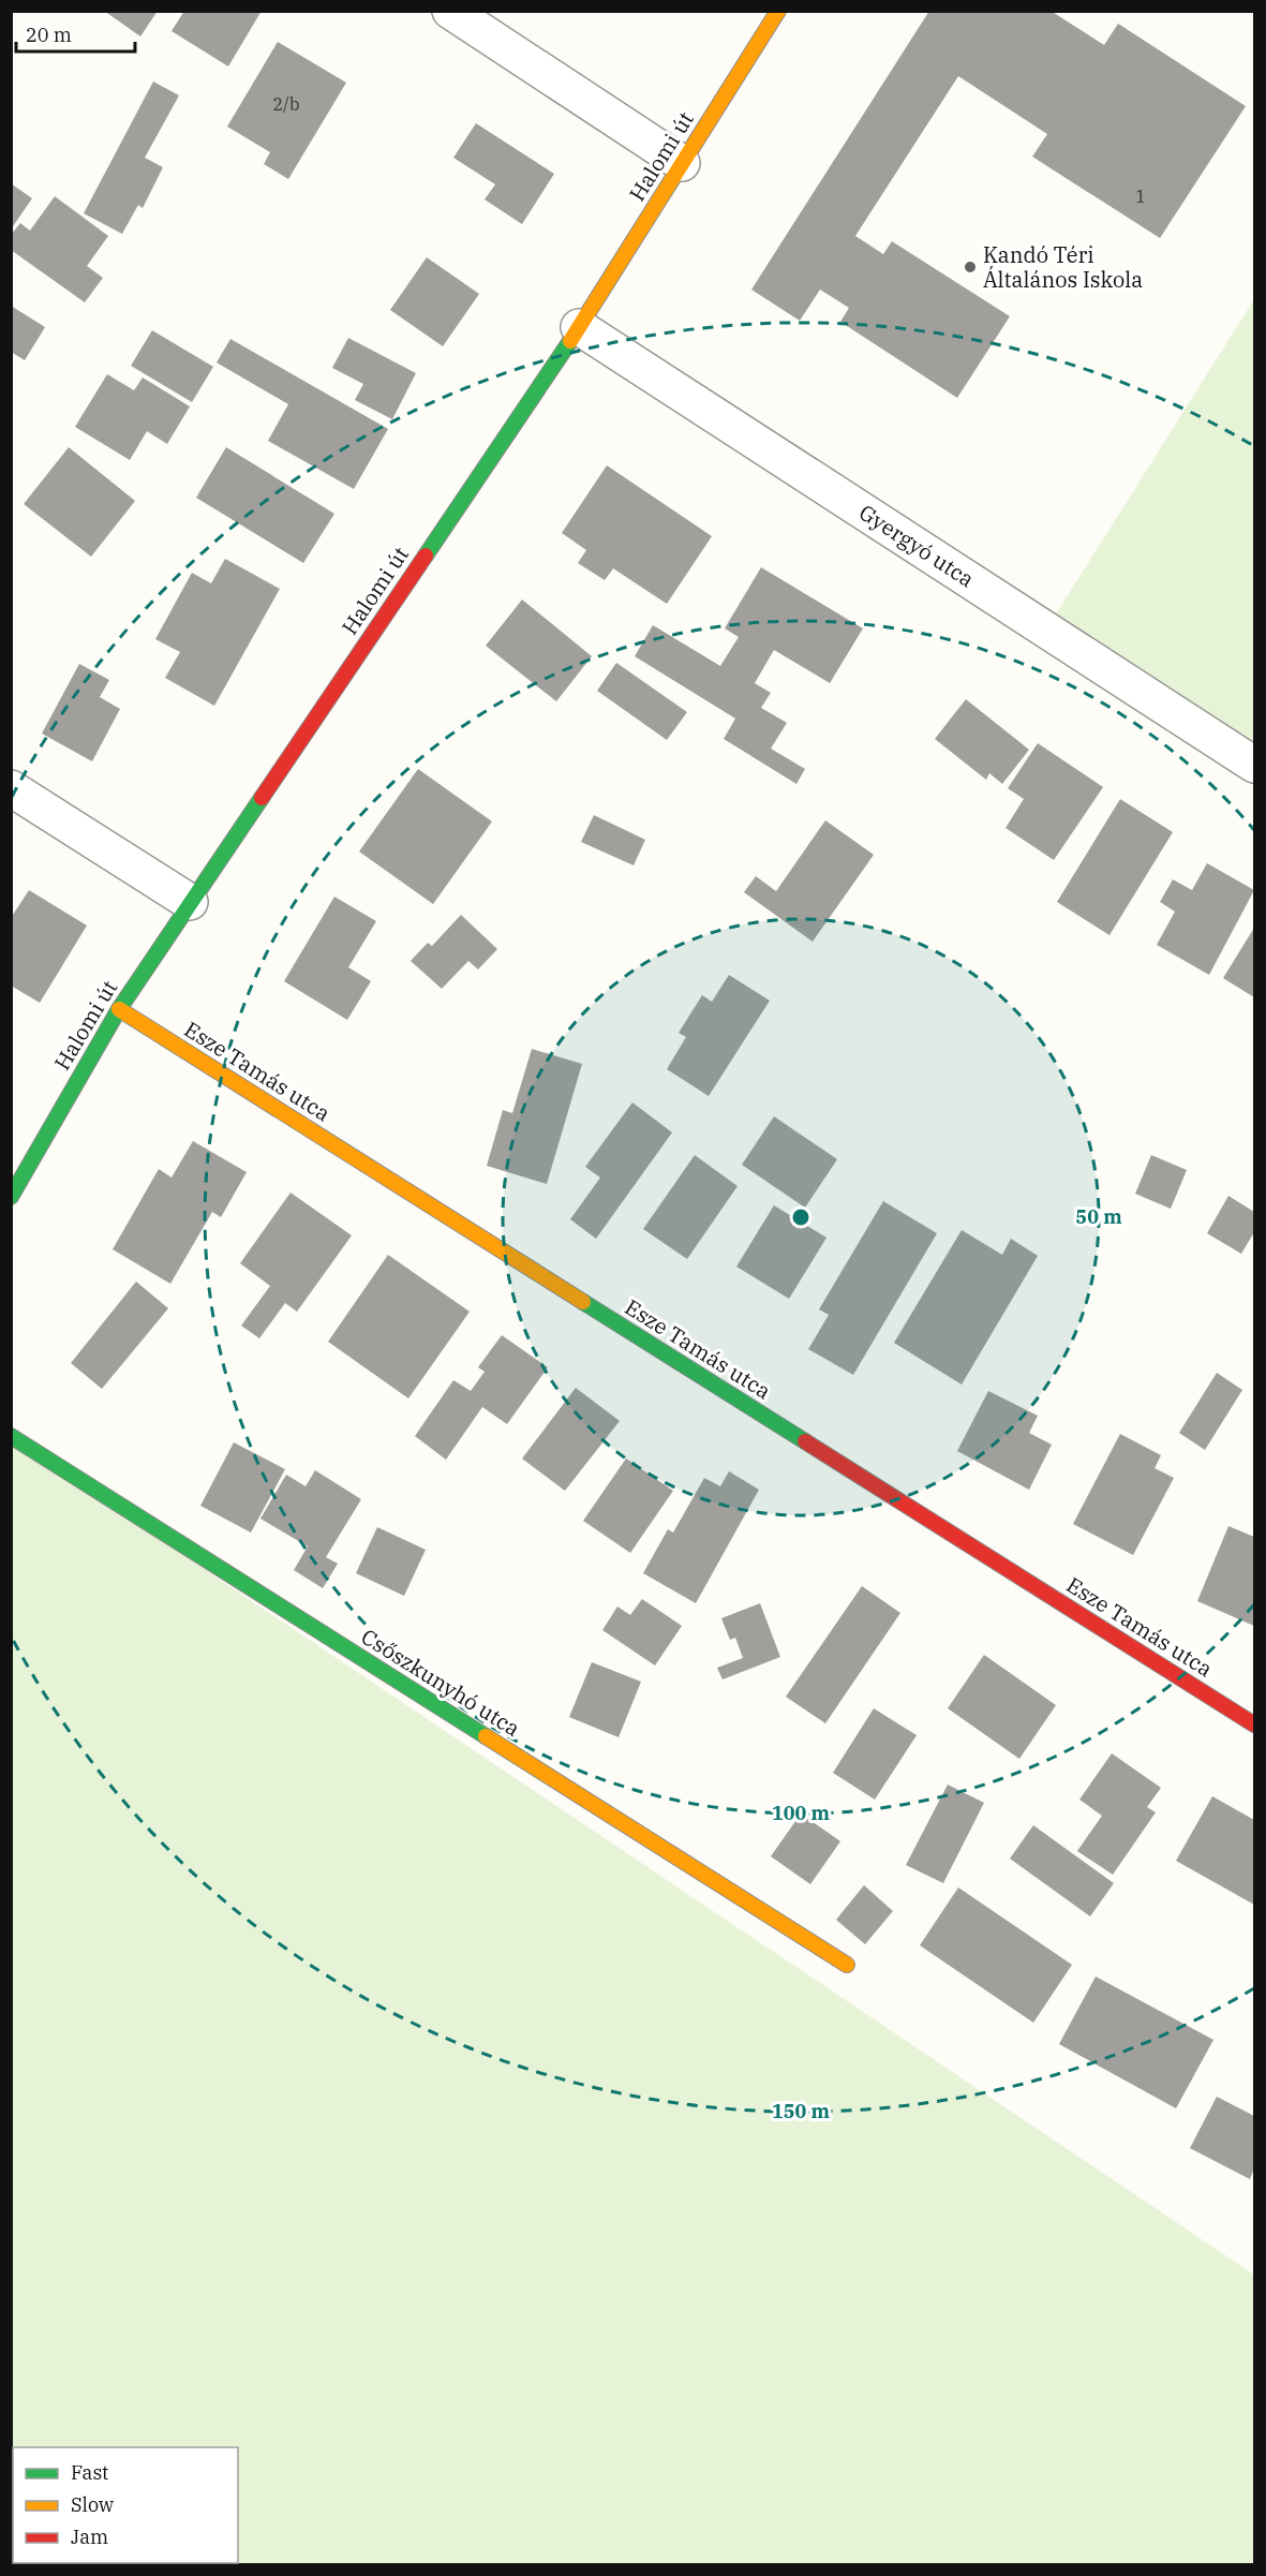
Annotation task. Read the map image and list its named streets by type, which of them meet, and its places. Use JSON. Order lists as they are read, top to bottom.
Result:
{
  "streets": {
    "street": [
      "Halomi út",
      "Gyergyó utca",
      "Esze Tamás utca",
      "Csőszkunyhó utca"
    ]
  },
  "crossings": [
    ["Halomi út", "Gyergyó utca"],
    ["Halomi út", "Esze Tamás utca"]
  ],
  "places": ["Kandó Téri Általános Iskola"],
  "house_numbers": ["2/b", "1"],
  "legend": ["Fast", "Slow", "Jam"],
  "scale_bar": "20 m",
  "rings": ["50 m", "100 m", "150 m"]
}
